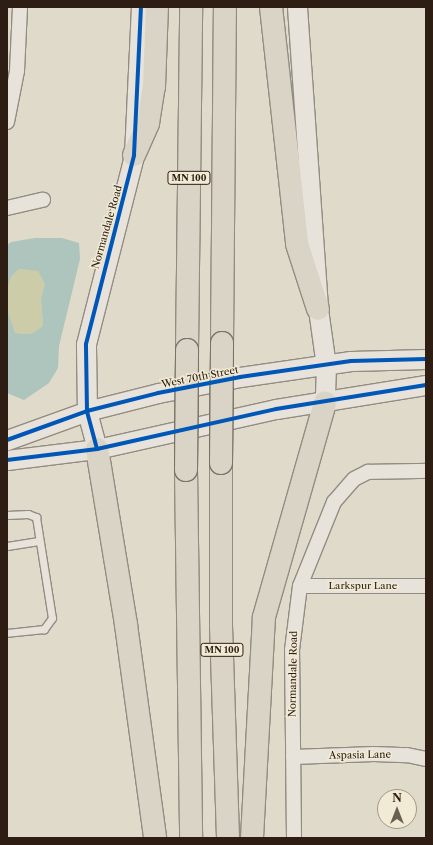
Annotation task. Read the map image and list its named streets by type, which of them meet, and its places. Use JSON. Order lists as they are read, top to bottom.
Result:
{
  "streets": {
    "highway": ["MN 100"],
    "street": [
      "Normandale Road",
      "West 70th Street",
      "Larkspur Lane",
      "Aspasia Lane"
    ]
  },
  "crossings": [
    ["Normandale Road", "West 70th Street"],
    ["Normandale Road", "Larkspur Lane"],
    ["Normandale Road", "Aspasia Lane"]
  ],
  "north": "top"
}
